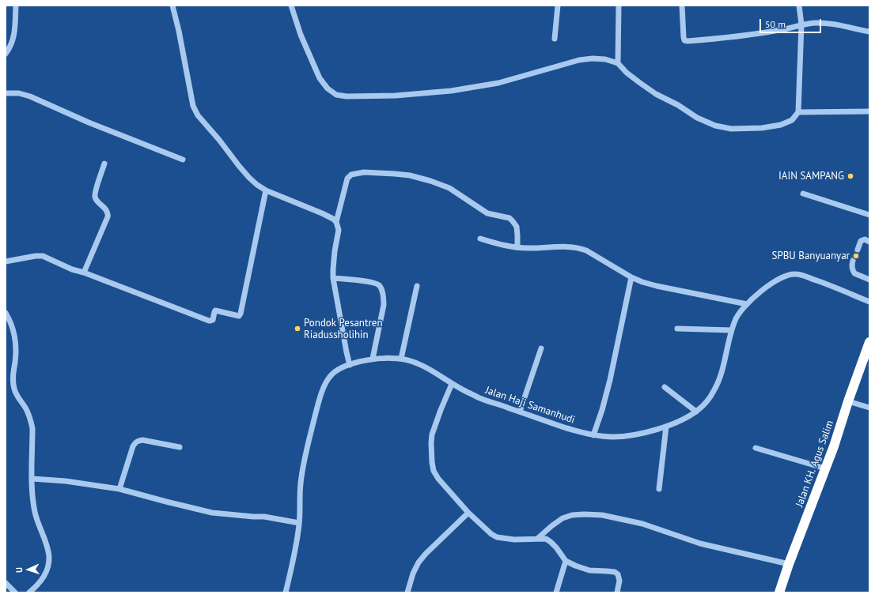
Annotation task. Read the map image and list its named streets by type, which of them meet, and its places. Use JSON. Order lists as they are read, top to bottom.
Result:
{
  "streets": {
    "highway": ["Jalan KH. Agus Salim"],
    "street": ["Jalan Haji Samanhudi"]
  },
  "places": ["IAIN SAMPANG", "SPBU Banyuanyar", "Pondok Pesantren Riadussholihin"],
  "scale_bar": "50 m",
  "north": "left"
}
